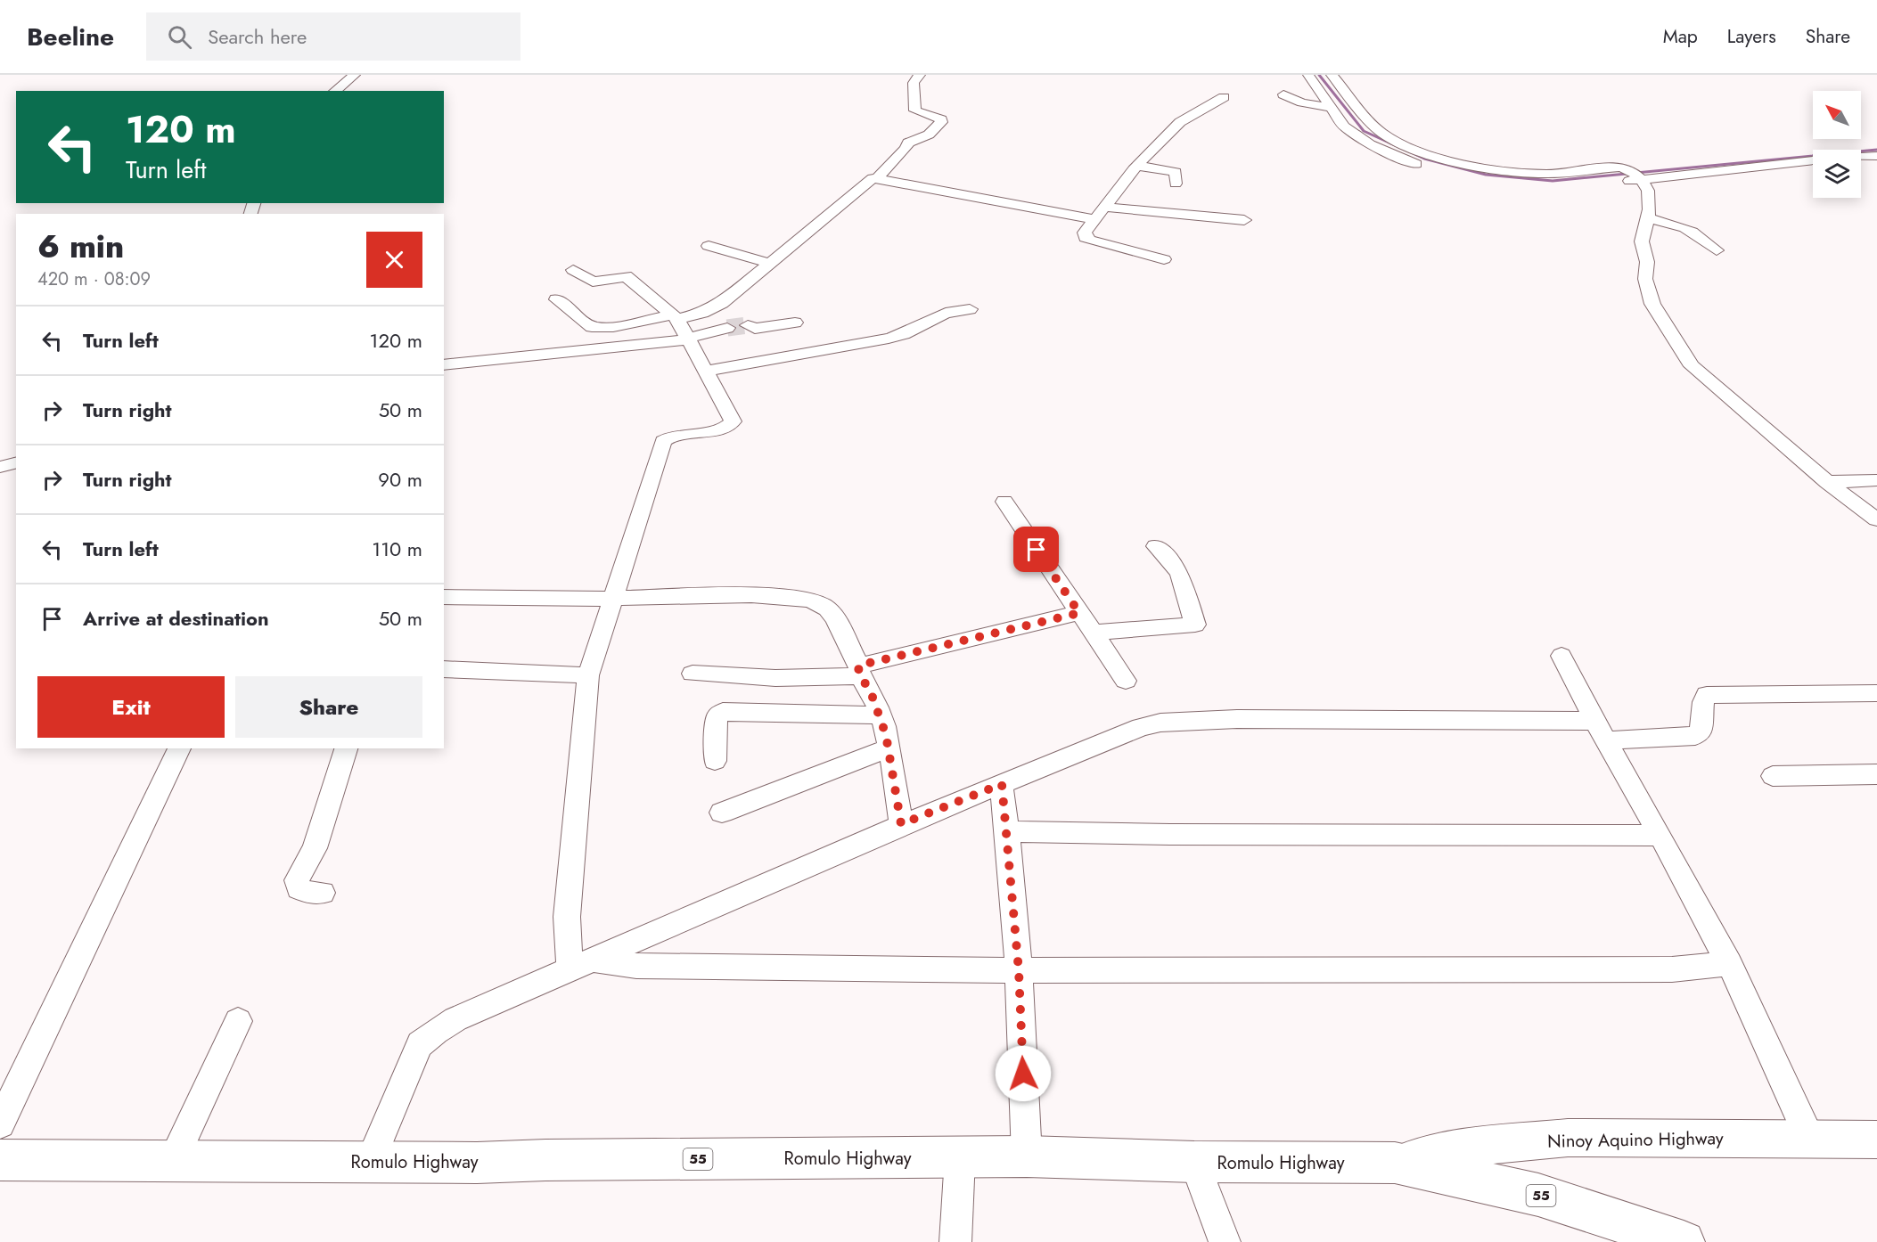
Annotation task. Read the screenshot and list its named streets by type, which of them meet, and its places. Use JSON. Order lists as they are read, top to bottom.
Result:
{
  "streets": {
    "highway": ["Romulo Highway", "55"],
    "main road": ["Ninoy Aquino Highway"]
  },
  "crossings": [
    ["Ninoy Aquino Highway", "Romulo Highway"]
  ],
  "north": "top left",
  "page": {
    "header": "Beeline",
    "search": "Search here",
    "nav": ["Map", "Layers", "Share"],
    "turn": ["120 m", "Turn left"],
    "heading": ["6 min", "420 m · 08:09"],
    "list": [
      {
        "name": "Turn left",
        "value": "120 m"
      },
      {
        "name": "Turn right",
        "value": "50 m"
      },
      {
        "name": "Turn right",
        "value": "90 m"
      },
      {
        "name": "Turn left",
        "value": "110 m"
      },
      {
        "name": "Arrive at destination",
        "value": "50 m"
      }
    ],
    "buttons": ["Exit", "Share"]
  }
}
